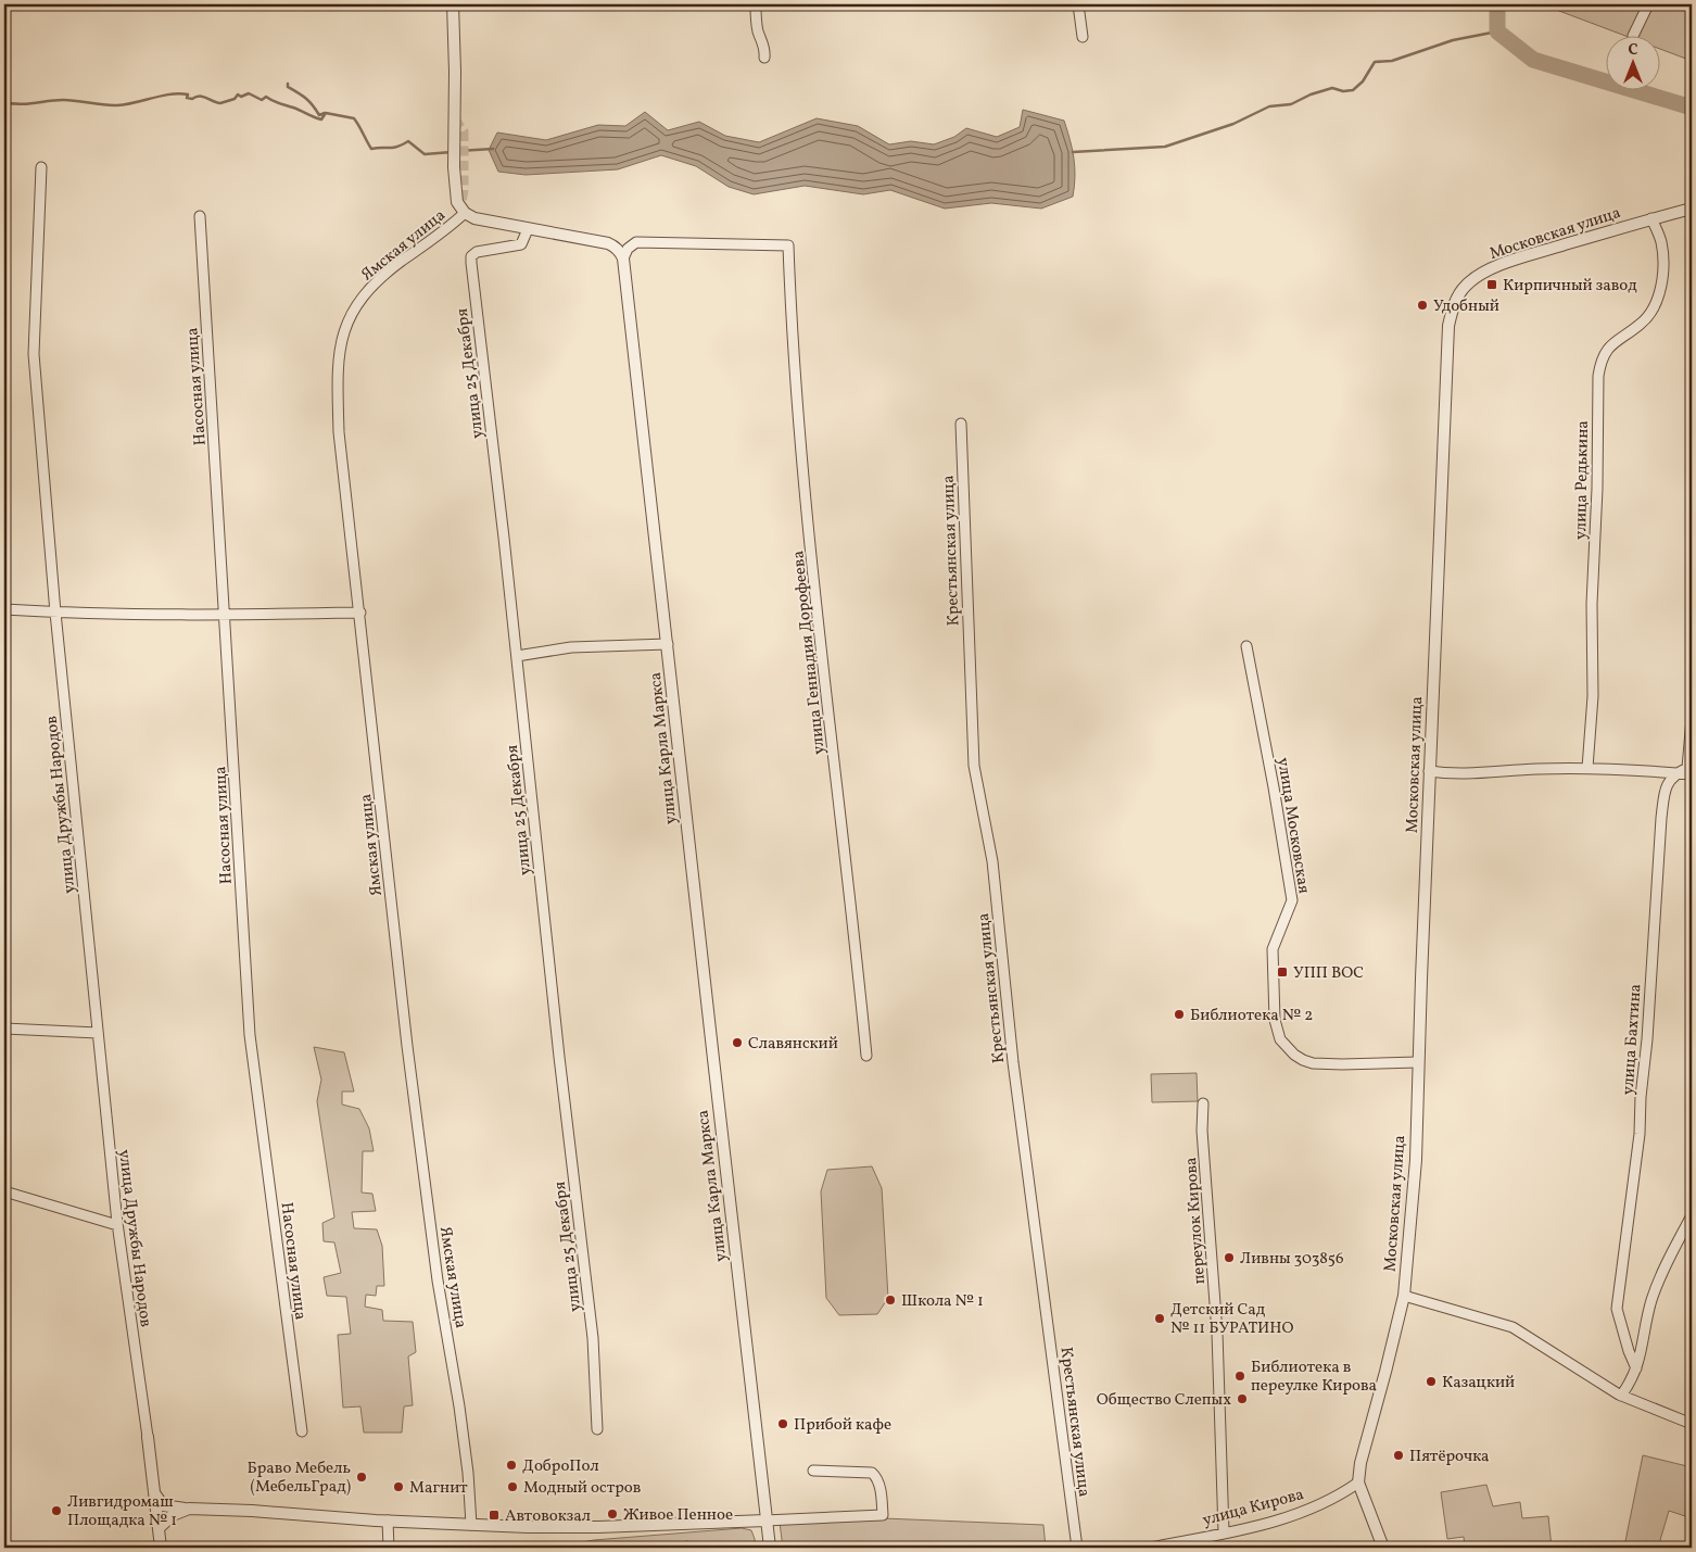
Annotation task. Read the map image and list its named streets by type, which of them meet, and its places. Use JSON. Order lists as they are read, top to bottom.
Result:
{
  "streets": {
    "street": [
      "Московская улица",
      "Ямская улица",
      "улица 25 Декабря",
      "Насосная улица",
      "улица Редькина",
      "Крестьянская улица",
      "улица Геннадия Дорофеева",
      "улица Карла Маркса",
      "улица Дружбы Народов",
      "улица Московская",
      "улица Бахтина",
      "переулок Кирова",
      "улица Кирова"
    ]
  },
  "crossings": [
    ["Московская улица", "улица Редькина"],
    ["Московская улица", "улица Московская"],
    ["Московская улица", "улица Кирова"],
    ["улица Геннадия Дорофеева", "улица Карла Маркса"],
    ["переулок Кирова", "улица Кирова"]
  ],
  "places": {
    "transit": ["Кирпичный завод", "УПП ВОС", "Автовокзал"],
    "other": [
      "Удобный",
      "Библиотека № 2",
      "Славянский",
      "Ливны 303856",
      "Школа № 1",
      "Детский Сад № 11 БУРАТИНО",
      "Библиотека в переулке Кирова",
      "Казацкий",
      "Общество Слепых",
      "Прибой кафе",
      "Пятёрочка",
      "ДоброПол",
      "Браво Мебель (МебельГрад)",
      "Магнит",
      "Модный остров",
      "Ливгидромаш Площадка № 1",
      "Живое Пенное"
    ]
  },
  "north": "top"
}
